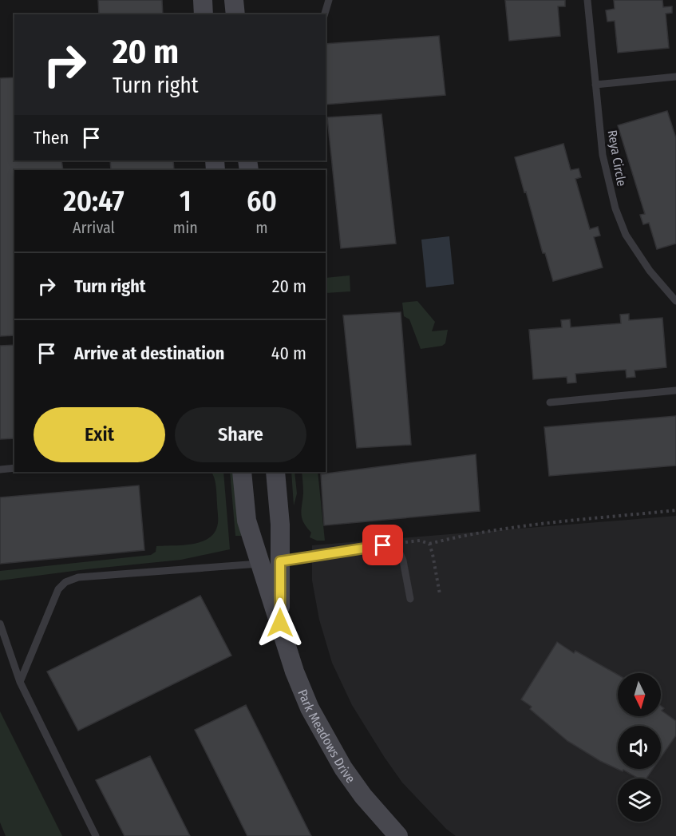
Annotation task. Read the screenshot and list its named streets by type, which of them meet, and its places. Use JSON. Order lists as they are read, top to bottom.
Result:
{
  "streets": {
    "main road": ["Park Meadows Drive"],
    "lane": ["Reya Circle"]
  },
  "north": "bottom",
  "page": {
    "turn": ["20 m", "Turn right"],
    "then": "Then",
    "eta": [
      "20:47",
      "Arrival",
      "1",
      "min",
      "60",
      "m"
    ],
    "list": [
      {
        "name": "Turn right",
        "value": "20 m"
      },
      {
        "name": "Arrive at destination",
        "value": "40 m"
      }
    ],
    "buttons": ["Exit", "Share"]
  }
}
